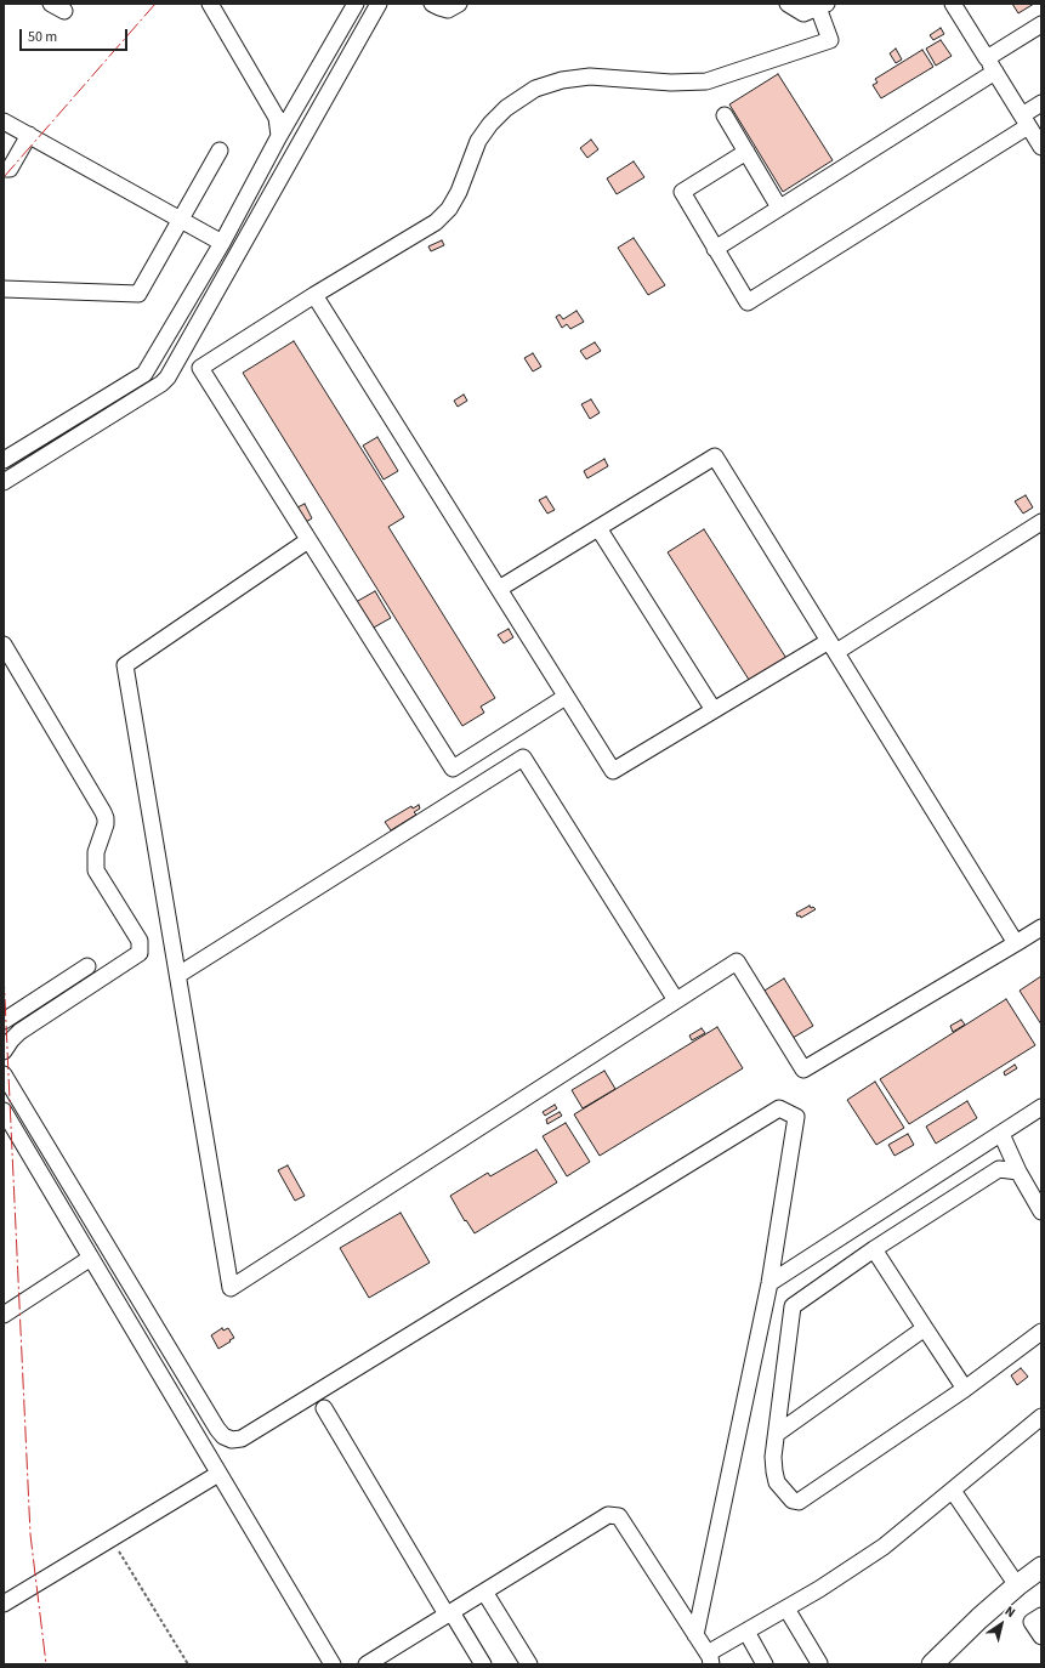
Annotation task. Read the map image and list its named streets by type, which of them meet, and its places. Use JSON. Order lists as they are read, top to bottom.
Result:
{
  "scale_bar": "50 m",
  "north": "top right"
}
